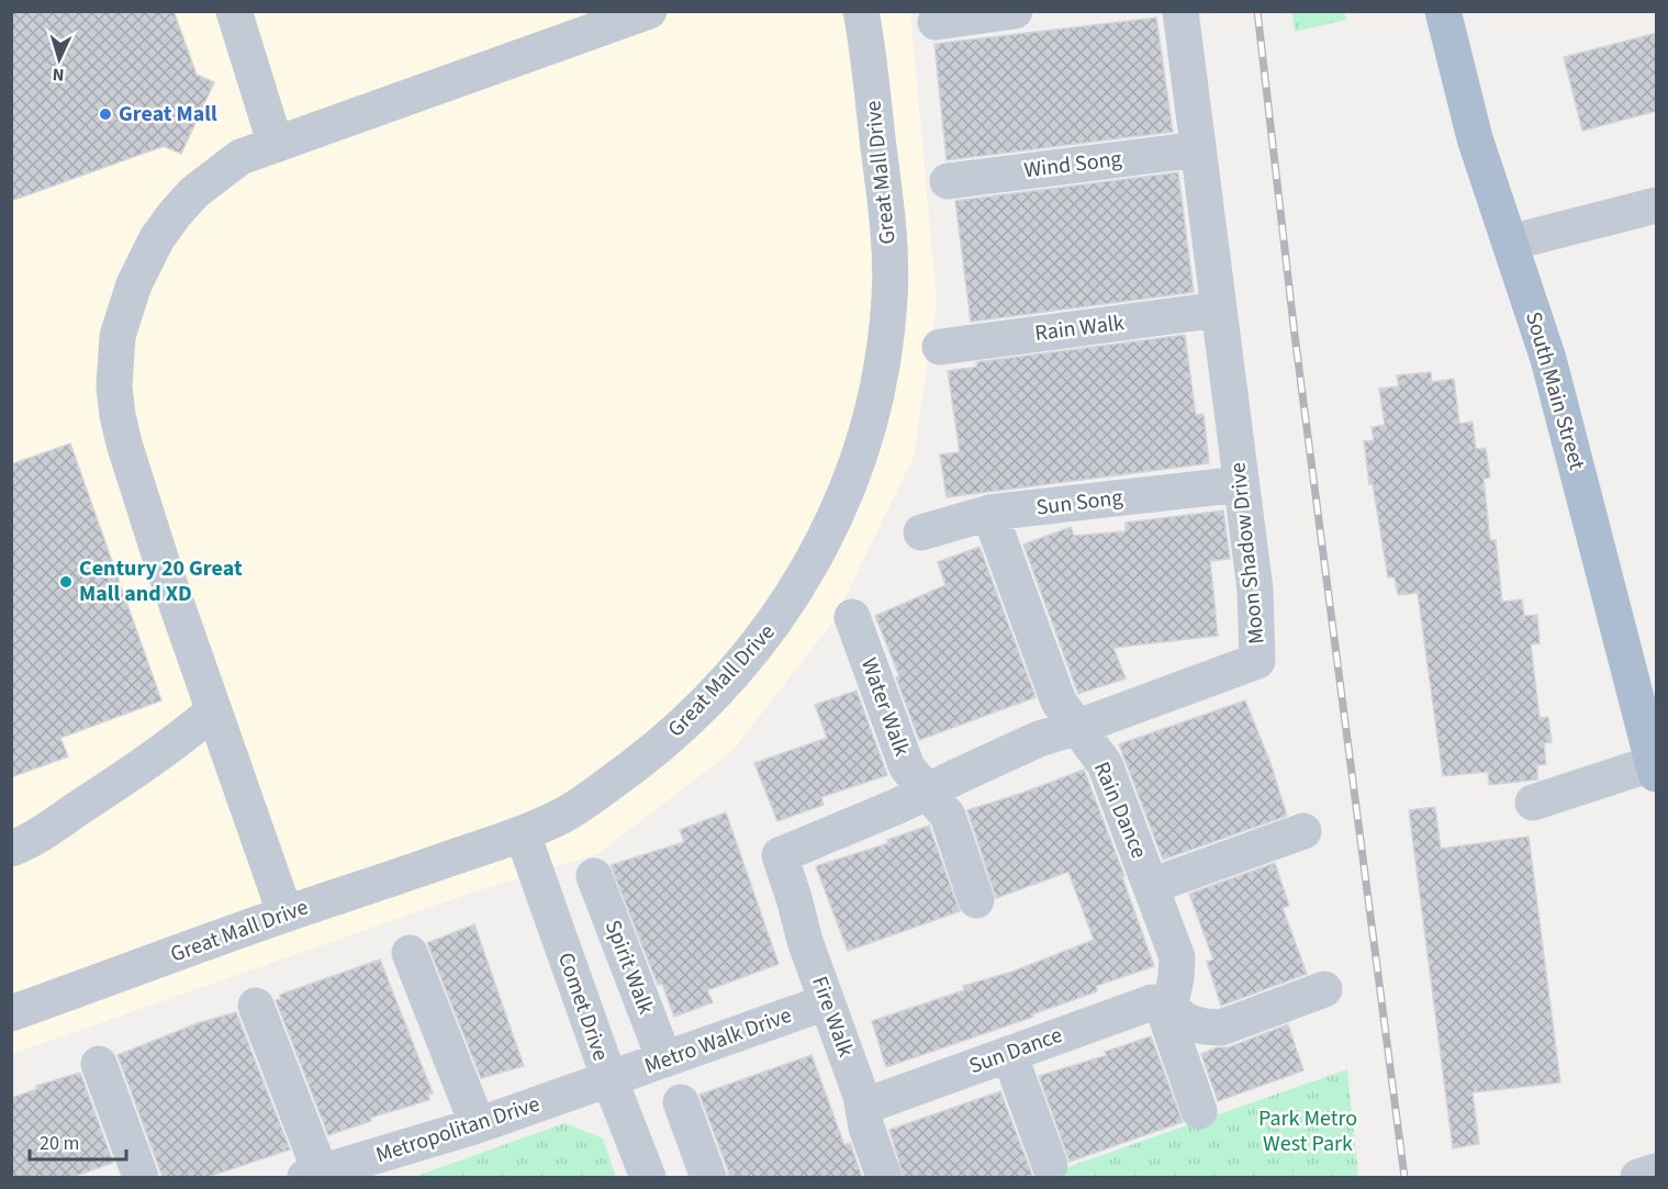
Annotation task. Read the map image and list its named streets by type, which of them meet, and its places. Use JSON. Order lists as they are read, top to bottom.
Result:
{
  "streets": {
    "main road": ["South Main Street"],
    "street": [
      "Wind Song",
      "Great Mall Drive",
      "Rain Walk",
      "Sun Song",
      "Moon Shadow Drive",
      "Water Walk",
      "Rain Dance",
      "Spirit Walk",
      "Comet Drive",
      "Fire Walk",
      "Metro Walk Drive",
      "Sun Dance",
      "Metropolitan Drive"
    ]
  },
  "crossings": [
    ["Wind Song", "Moon Shadow Drive"],
    ["Great Mall Drive", "Comet Drive"],
    ["Rain Walk", "Moon Shadow Drive"],
    ["Sun Song", "Moon Shadow Drive"],
    ["Sun Song", "Rain Dance"],
    ["Moon Shadow Drive", "Water Walk"],
    ["Moon Shadow Drive", "Rain Dance"],
    ["Moon Shadow Drive", "Fire Walk"],
    ["Rain Dance", "Sun Dance"],
    ["Spirit Walk", "Metro Walk Drive"],
    ["Comet Drive", "Metro Walk Drive"],
    ["Comet Drive", "Metropolitan Drive"],
    ["Fire Walk", "Metro Walk Drive"],
    ["Fire Walk", "Sun Dance"],
    ["Metro Walk Drive", "Metropolitan Drive"]
  ],
  "parks": ["Park Metro West Park"],
  "places": ["Great Mall", "Century 20 Great Mall and XD"],
  "scale_bar": "20 m",
  "north": "bottom"
}
